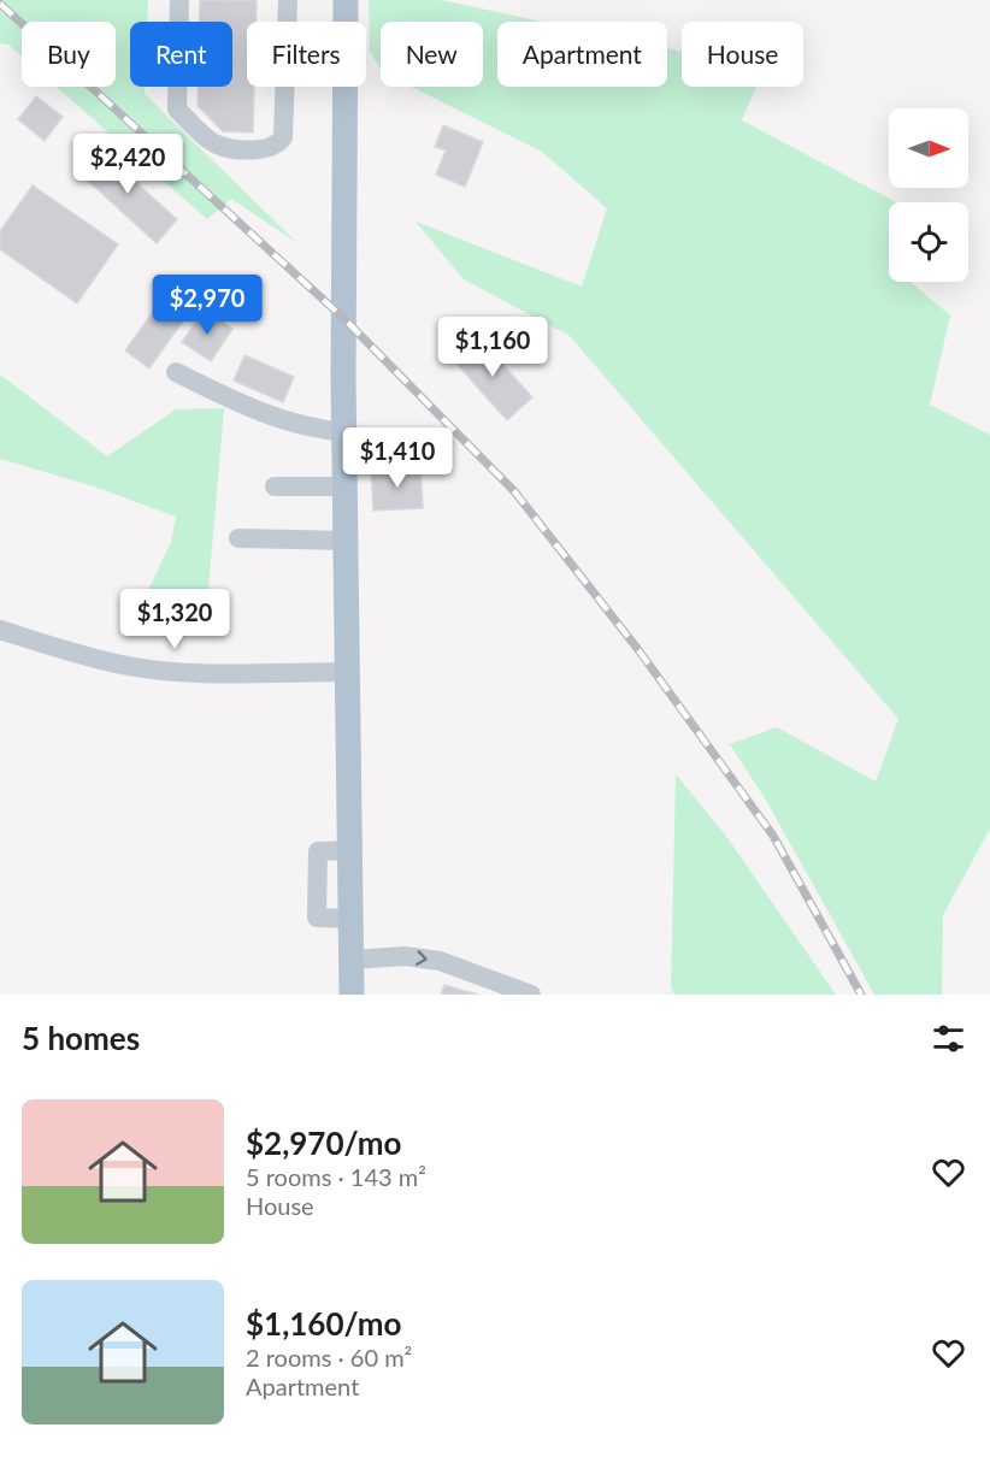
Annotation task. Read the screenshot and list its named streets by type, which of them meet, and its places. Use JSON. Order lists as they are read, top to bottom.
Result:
{
  "north": "right",
  "page": {
    "chip": [
      "Buy",
      "Rent",
      "Filters",
      "New",
      "Apartment",
      "House"
    ],
    "price": [
      "$2,420",
      "$2,970",
      "$1,160",
      "$1,410",
      "$1,320"
    ],
    "heading": "5 homes",
    "list": [
      {
        "name": "$2,970/mo",
        "note": "5 rooms · 143 m² · House"
      },
      {
        "name": "$1,160/mo",
        "note": "2 rooms · 60 m² · Apartment"
      }
    ]
  }
}
